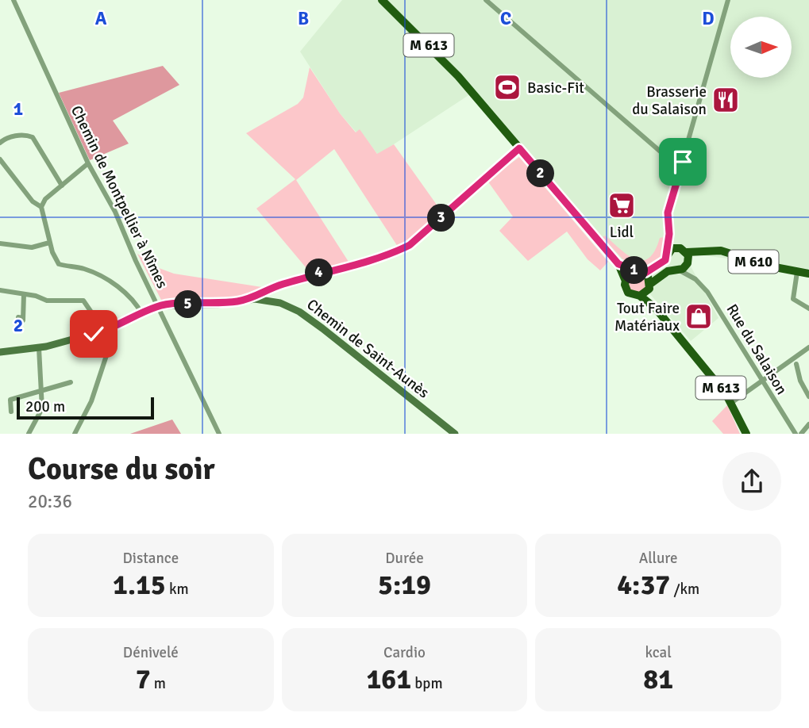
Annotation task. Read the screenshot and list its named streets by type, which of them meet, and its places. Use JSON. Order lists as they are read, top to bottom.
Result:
{
  "streets": {
    "main road": ["M 613", "M 610"],
    "street": ["Chemin de Montpellier à Nîmes", "Chemin de Saint-Aunès", "Rue du Salaison"]
  },
  "crossings": [
    ["Chemin de Montpellier à Nîmes", "Chemin de Saint-Aunès"],
    ["M 610", "Rue du Salaison"]
  ],
  "places": {
    "sports": ["Basic-Fit"],
    "restaurant": ["Brasserie du Salaison"],
    "supermarket": ["Lidl"],
    "shop": ["Tout Faire Matériaux"]
  },
  "scale_bar": "200 m",
  "north": "right",
  "page": {
    "pins": [
      "2",
      "3",
      "1",
      "4",
      "5"
    ],
    "scale": "200 m",
    "heading": ["Course du soir", "20:36"],
    "stats": [
      ["Distance", "1.15 km"],
      ["Durée", "5:19"],
      ["Allure", "4:37 /km"],
      ["Dénivelé", "7 m"],
      ["Cardio", "161 bpm"],
      ["kcal", "81"]
    ]
  },
  "grid": {
    "columns": [
      "A",
      "B",
      "C",
      "D"
    ],
    "rows": ["1", "2"]
  }
}
